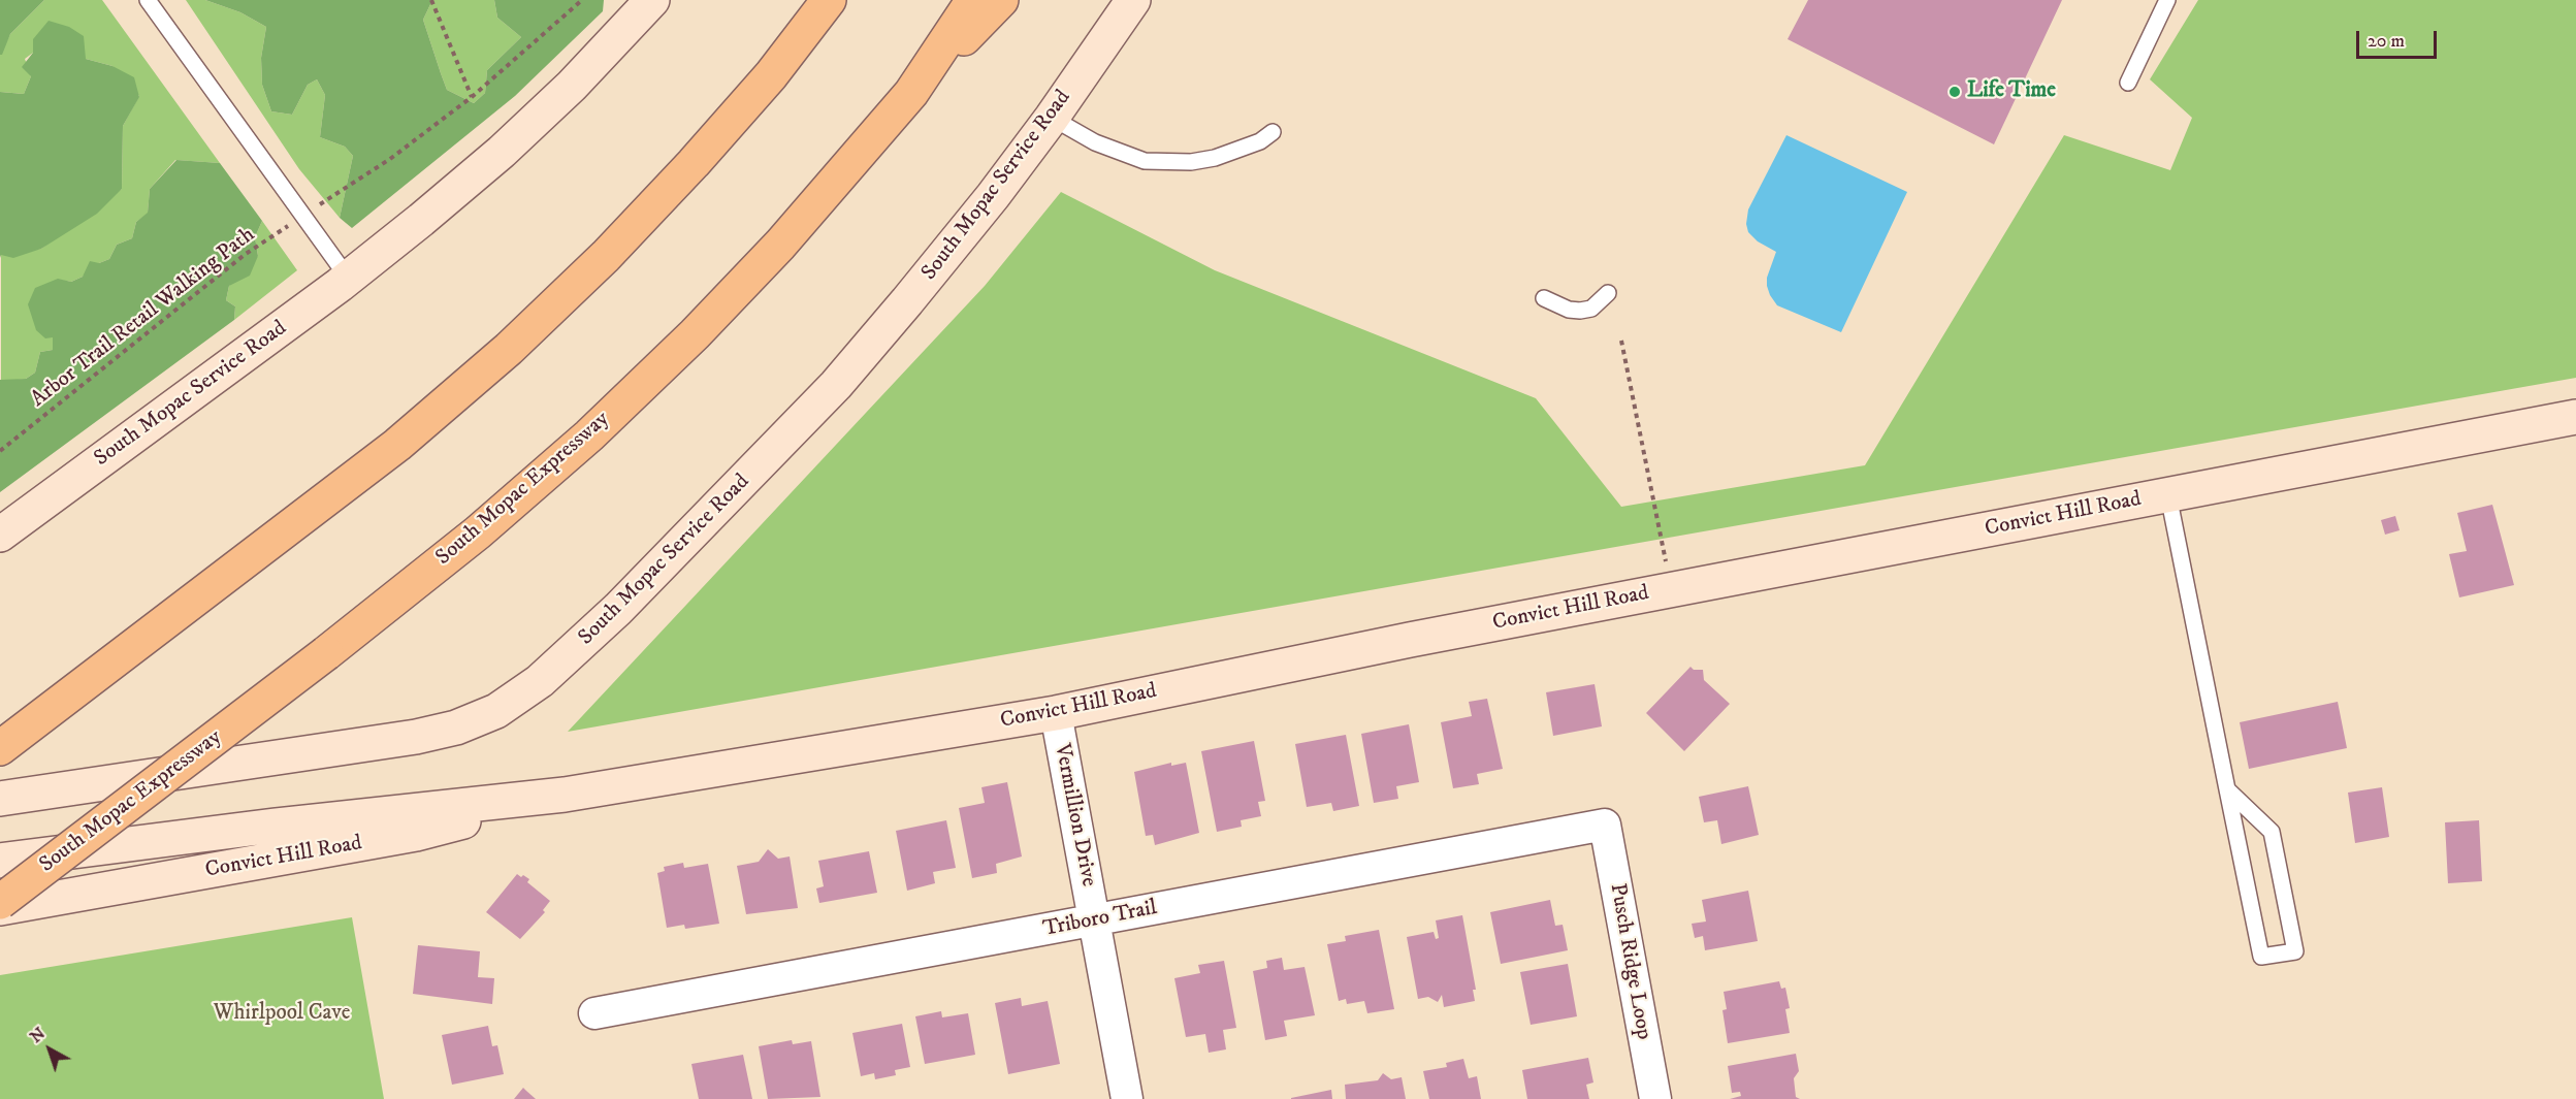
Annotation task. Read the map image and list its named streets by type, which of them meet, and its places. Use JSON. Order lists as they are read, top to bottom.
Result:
{
  "streets": {
    "highway": ["South Mopac Expressway"],
    "street": [
      "South Mopac Service Road",
      "Convict Hill Road",
      "Vermillion Drive",
      "Triboro Trail",
      "Pusch Ridge Loop"
    ],
    "path": ["Arbor Trail Retail Walking Path"]
  },
  "crossings": [
    ["Convict Hill Road", "Vermillion Drive"],
    ["Vermillion Drive", "Triboro Trail"],
    ["Triboro Trail", "Pusch Ridge Loop"]
  ],
  "parks": ["Whirlpool Cave"],
  "places": ["Life Time"],
  "scale_bar": "20 m",
  "north": "top left"
}
